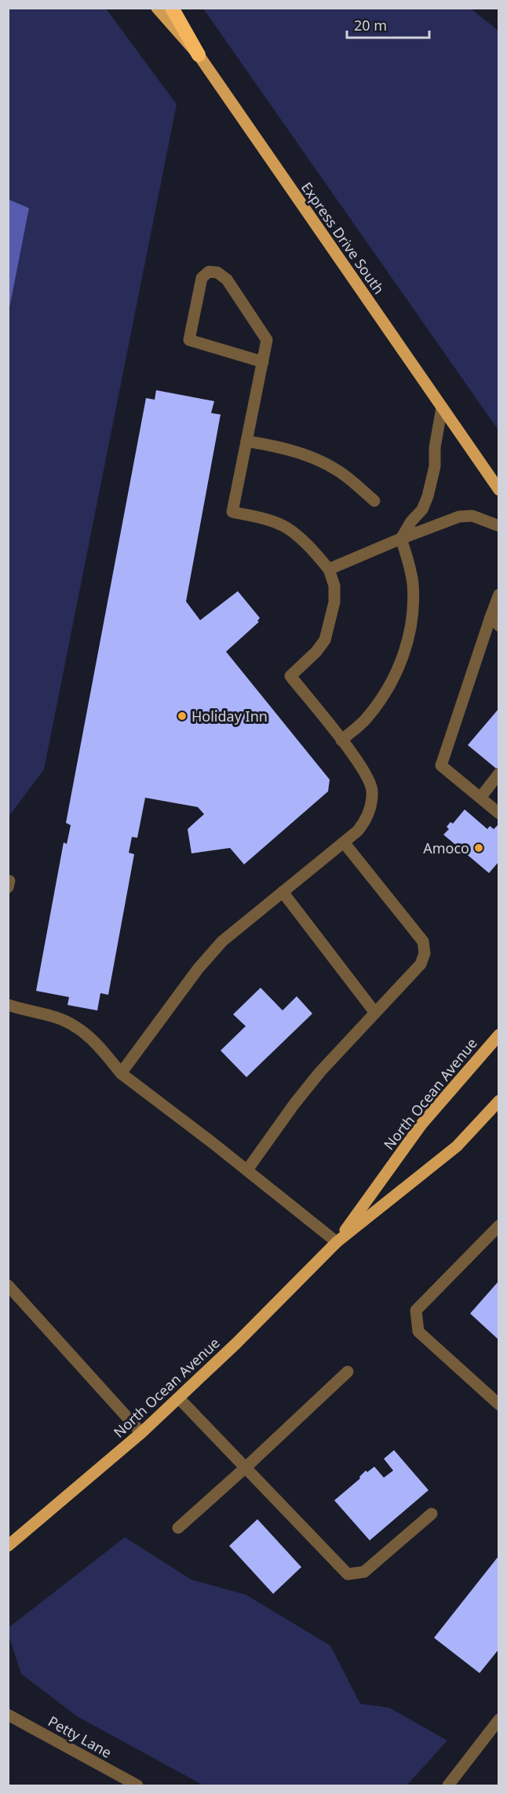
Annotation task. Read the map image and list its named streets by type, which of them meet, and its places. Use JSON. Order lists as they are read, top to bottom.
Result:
{
  "streets": {
    "main road": ["Express Drive South", "North Ocean Avenue"],
    "street": ["Petty Lane"]
  },
  "places": ["Holiday Inn", "Amoco"],
  "scale_bar": "20 m"
}
